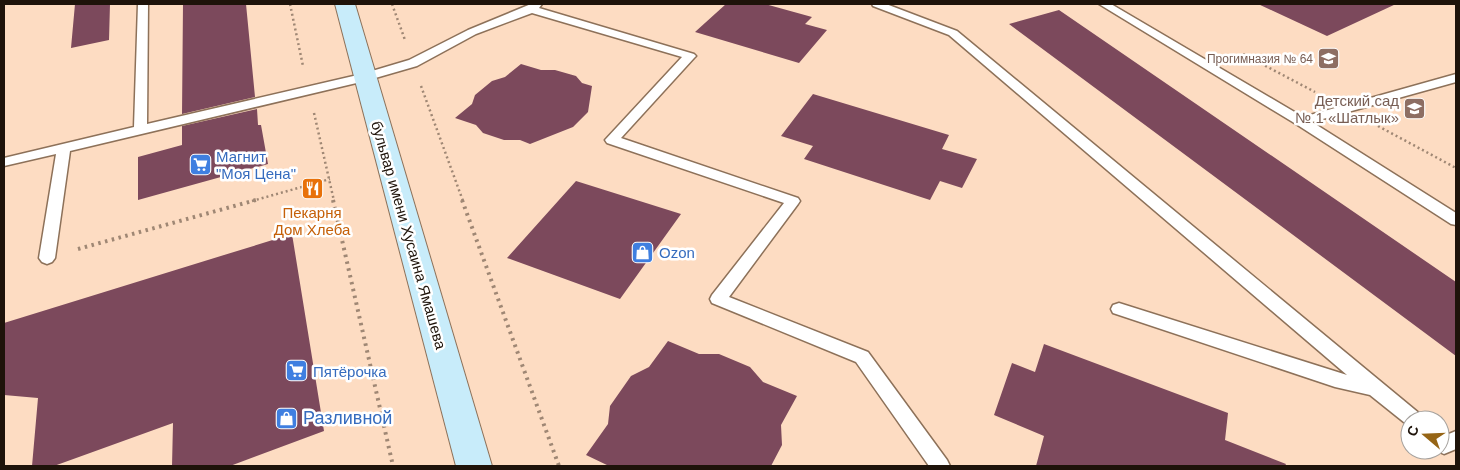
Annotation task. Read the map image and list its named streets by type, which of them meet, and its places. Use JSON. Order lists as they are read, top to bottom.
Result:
{
  "streets": {
    "street": ["бульвар имени Хусаина Ямашева"]
  },
  "places": {
    "school or university": ["Прогимназия № 64", "Детский сад № 1 «Шатлык»"],
    "supermarket": ["Магнит \"Моя Цена\"", "Пятёрочка"],
    "restaurant": ["Пекарня Дом Хлеба"],
    "shop": ["Ozon", "Разливной"]
  },
  "north": "left"
}
